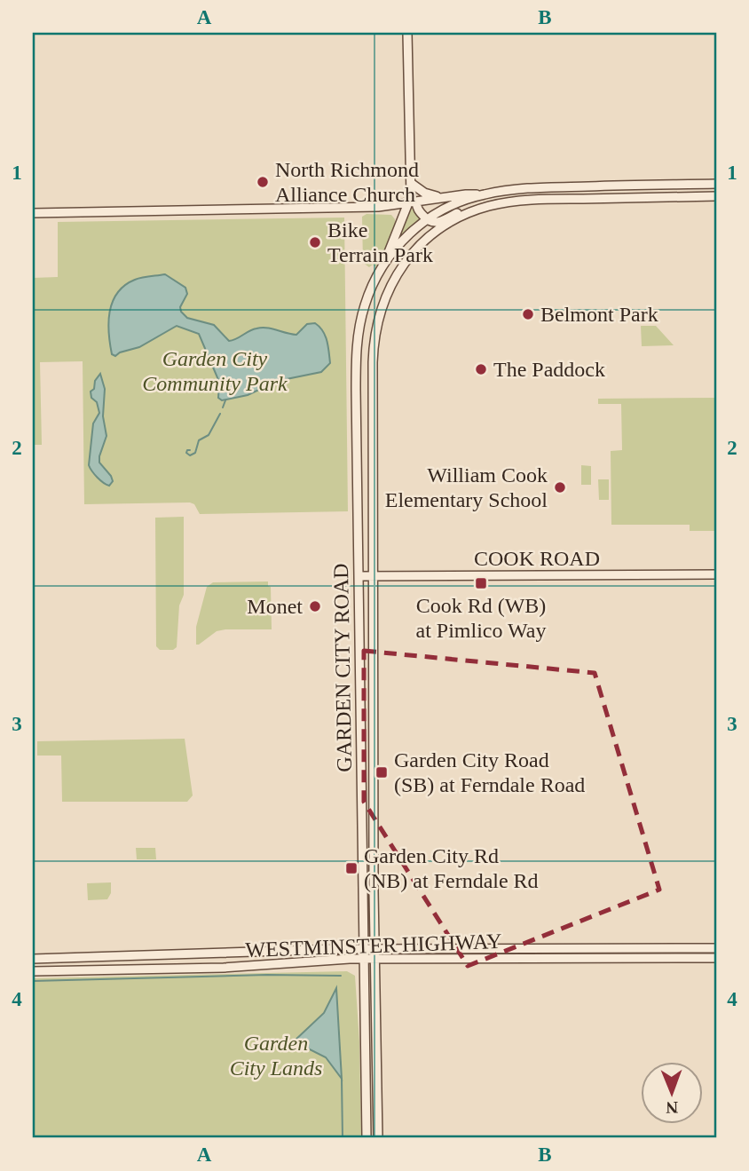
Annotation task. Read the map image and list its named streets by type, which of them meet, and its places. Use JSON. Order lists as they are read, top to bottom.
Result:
{
  "streets": {
    "main road": ["COOK ROAD", "GARDEN CITY ROAD", "WESTMINSTER HIGHWAY"]
  },
  "crossings": [
    ["COOK ROAD", "GARDEN CITY ROAD"],
    ["GARDEN CITY ROAD", "WESTMINSTER HIGHWAY"]
  ],
  "parks": ["Garden City Community Park", "Garden City Lands"],
  "places": {
    "other": [
      "North Richmond Alliance Church",
      "Bike Terrain Park",
      "Belmont Park",
      "The Paddock",
      "William Cook Elementary School",
      "Monet"
    ],
    "transit": ["Cook Rd (WB) at Pimlico Way", "Garden City Road (SB) at Ferndale Road", "Garden City Rd (NB) at Ferndale Rd"]
  },
  "north": "bottom",
  "grid": {
    "columns": ["A", "B"],
    "rows": [
      "1",
      "2",
      "3",
      "4"
    ]
  }
}
